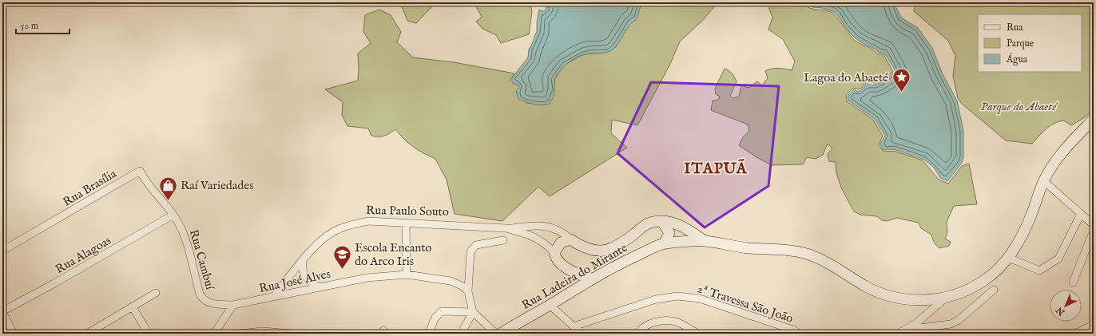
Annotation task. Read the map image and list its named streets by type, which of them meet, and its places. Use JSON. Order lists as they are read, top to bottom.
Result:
{
  "streets": {
    "street": [
      "Rua Brasília",
      "Rua Paulo Souto",
      "Rua Alagoas",
      "Rua Cambuí",
      "Rua Ladeira do Mirante",
      "Rua José Alves",
      "2ª Travessa São João"
    ]
  },
  "crossings": [
    ["Rua Brasília", "Rua Alagoas"],
    ["Rua Brasília", "Rua Cambuí"],
    ["Rua Paulo Souto", "Rua Ladeira do Mirante"],
    ["Rua Paulo Souto", "Rua José Alves"],
    ["Rua Alagoas", "Rua Cambuí"],
    ["Rua Cambuí", "Rua José Alves"]
  ],
  "districts": ["ITAPUÃ"],
  "parks": ["Parque do Abaeté"],
  "places": {
    "place": ["Lagoa do Abaeté"],
    "shop": ["Raí Variedades"],
    "school or university": ["Escola Encanto do Arco Iris"]
  },
  "legend": ["Rua", "Parque", "Água"],
  "scale_bar": "50 m",
  "north": "bottom left"
}
